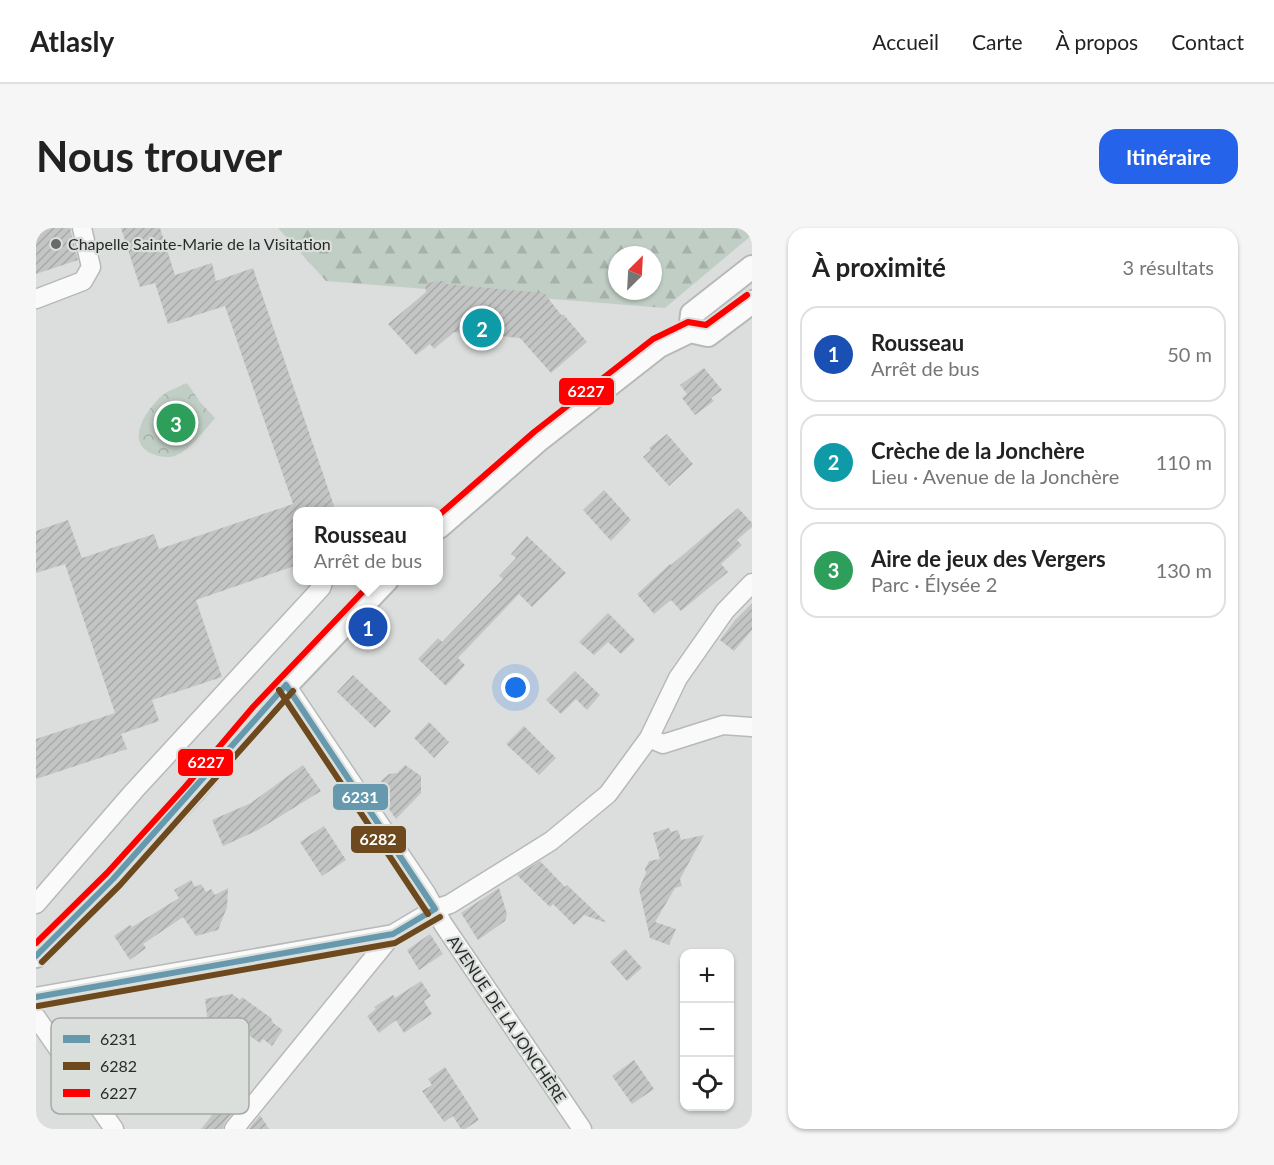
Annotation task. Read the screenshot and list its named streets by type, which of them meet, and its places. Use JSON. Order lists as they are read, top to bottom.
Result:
{
  "streets": {
    "street": ["AVENUE DE LA JONCHÈRE"]
  },
  "places": ["Chapelle Sainte-Marie de la Visitation"],
  "lines": ["transit line 6227", "transit line 6231", "transit line 6282"],
  "legend": ["6231", "6282", "6227"],
  "north": "top right",
  "page": {
    "header": "Atlasly",
    "nav": [
      "Accueil",
      "Carte",
      "À propos",
      "Contact"
    ],
    "buttons": "Itinéraire",
    "title": "Nous trouver",
    "heading": ["À proximité", "3 résultats"],
    "pins": ["2", "3", "1"],
    "list": [
      {
        "mark": "1",
        "name": "Rousseau",
        "note": "Arrêt de bus",
        "value": "50 m"
      },
      {
        "mark": "2",
        "name": "Crèche de la Jonchère",
        "note": "Lieu · Avenue de la Jonchère",
        "value": "110 m"
      },
      {
        "mark": "3",
        "name": "Aire de jeux des Vergers",
        "note": "Parc · Élysée 2",
        "value": "130 m"
      }
    ],
    "popup": ["Rousseau", "Arrêt de bus"],
    "map_buttons": ["+", "−"]
  }
}
